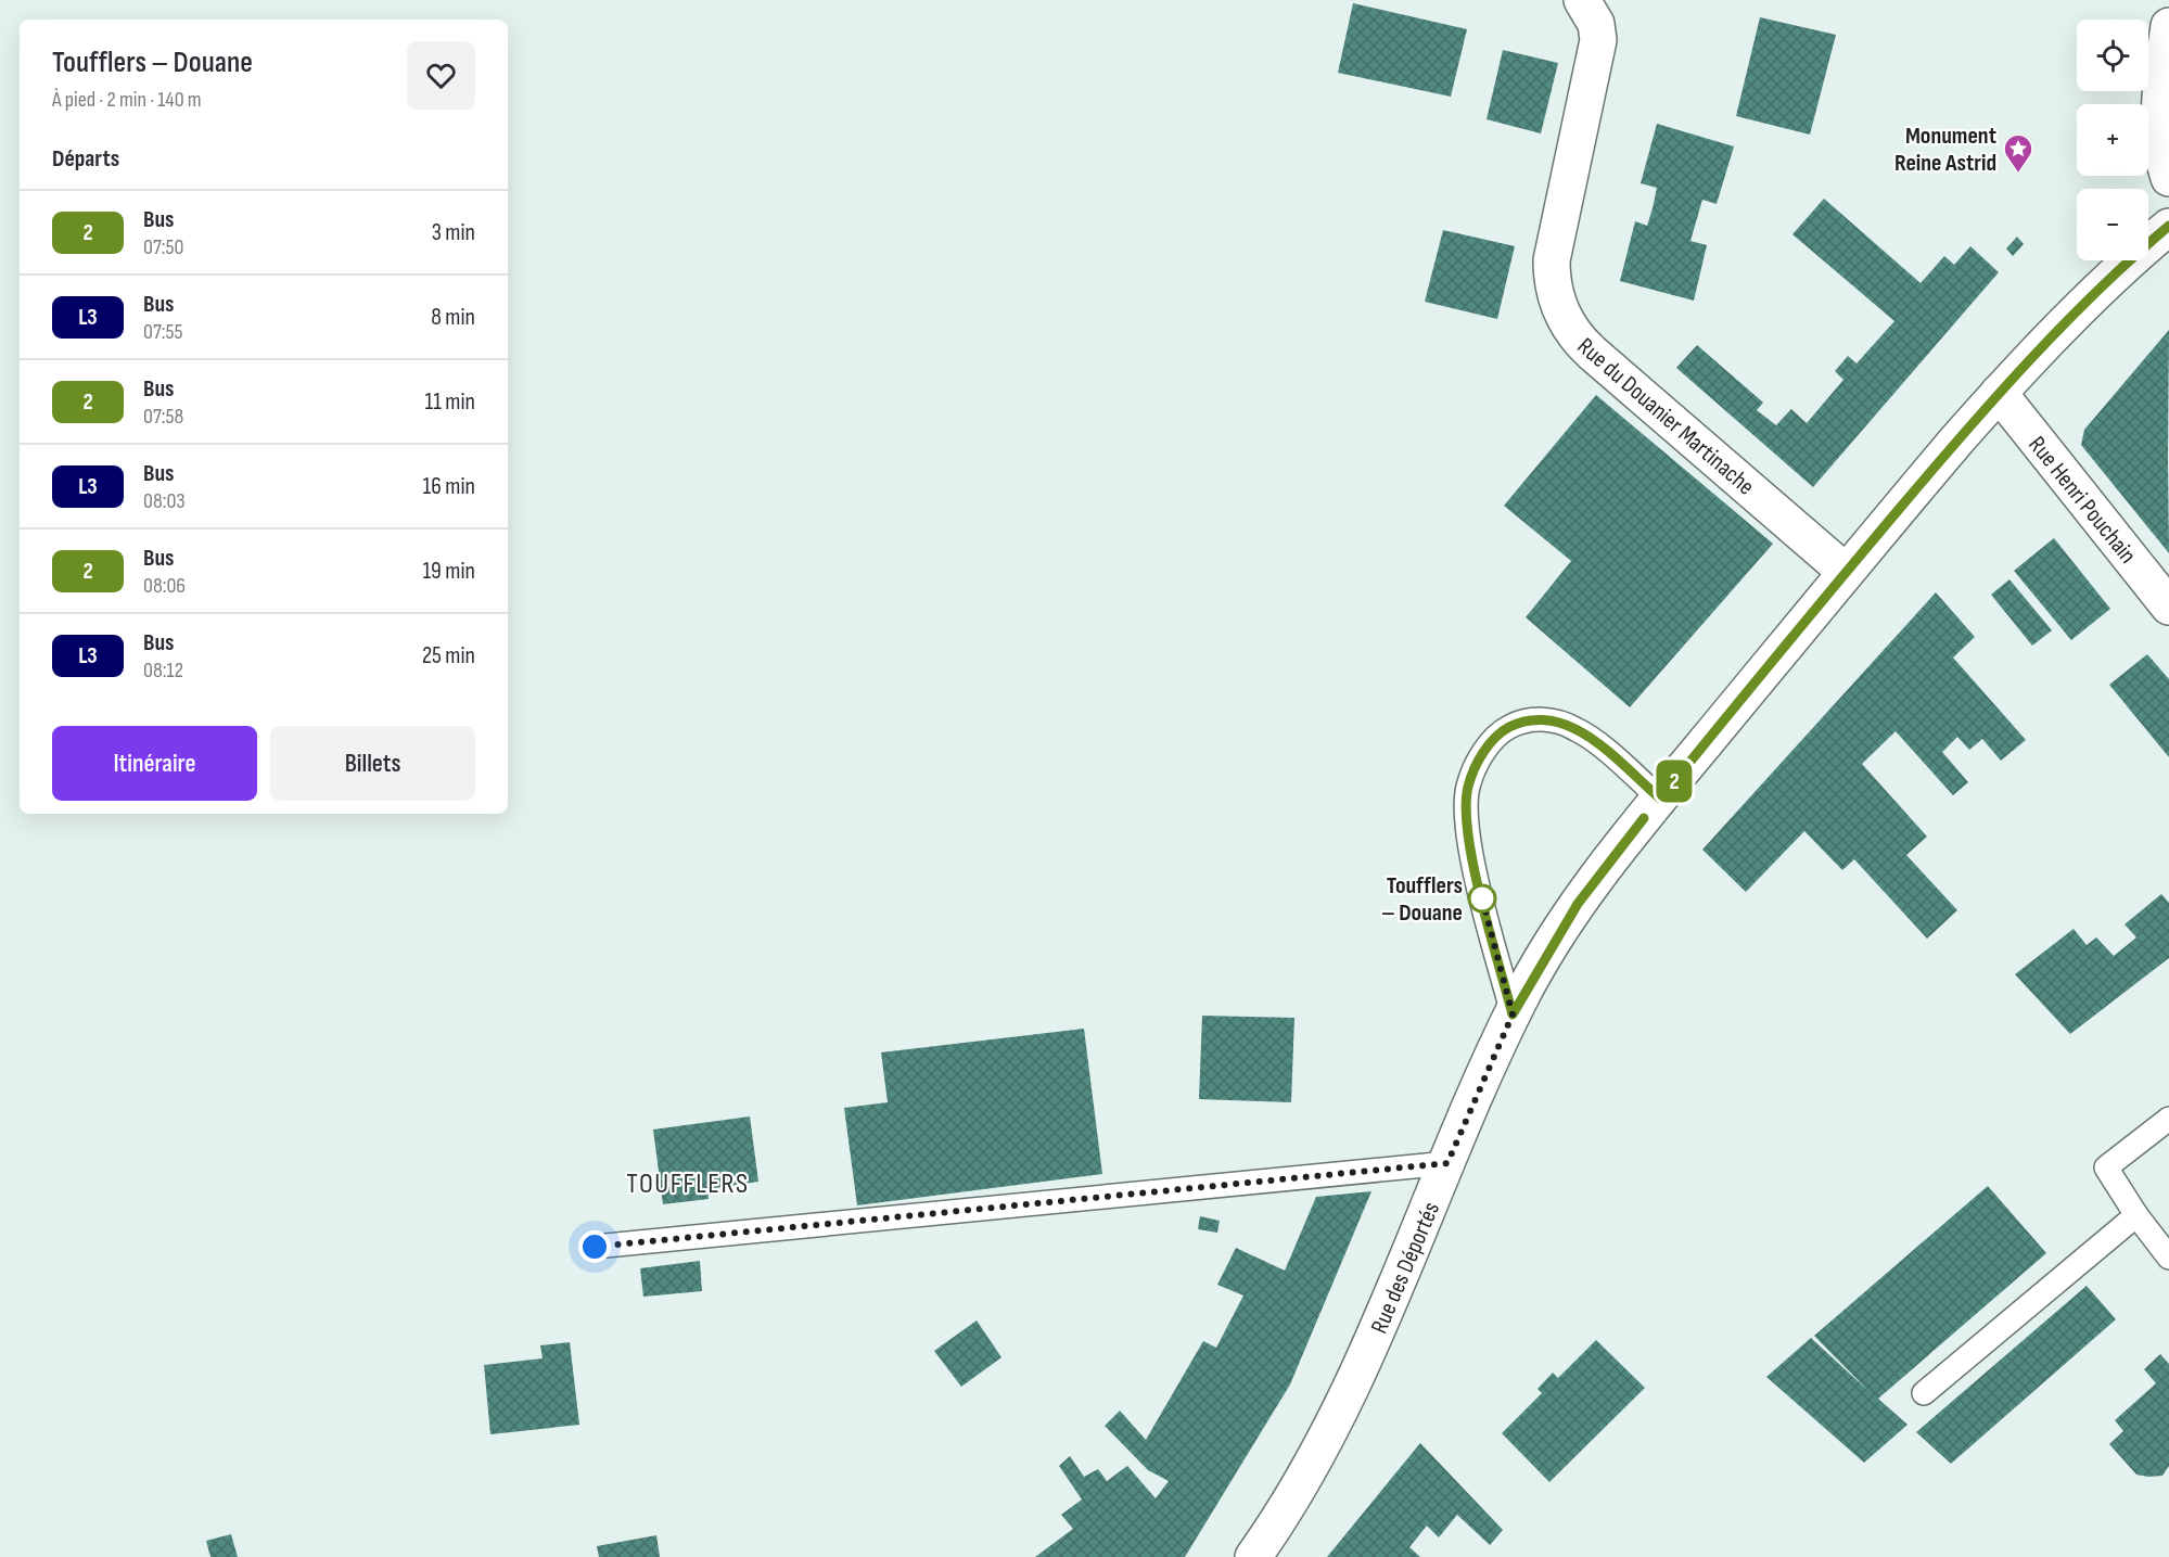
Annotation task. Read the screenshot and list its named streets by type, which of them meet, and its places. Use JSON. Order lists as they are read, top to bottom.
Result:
{
  "streets": {
    "main road": ["Rue du Douanier Martinache", "Rue Henri Pouchain", "Rue des Déportés"]
  },
  "crossings": [
    ["Rue du Douanier Martinache", "Rue des Déportés"],
    ["Rue Henri Pouchain", "Rue des Déportés"]
  ],
  "districts": ["TOUFFLERS"],
  "places": {
    "place": ["Monument Reine Astrid"],
    "other": ["Toufflers – Douane"]
  },
  "lines": ["bus line 2"],
  "page": {
    "on_map": "2",
    "map_buttons": ["+", "−"],
    "heading": [
      ["Toufflers – Douane", "À pied · 2 min · 140 m"],
      "Départs"
    ],
    "list": [
      {
        "mark": "2",
        "name": "Bus",
        "note": "07:50",
        "value": "3 min"
      },
      {
        "mark": "L3",
        "name": "Bus",
        "note": "07:55",
        "value": "8 min"
      },
      {
        "mark": "2",
        "name": "Bus",
        "note": "07:58",
        "value": "11 min"
      },
      {
        "mark": "L3",
        "name": "Bus",
        "note": "08:03",
        "value": "16 min"
      },
      {
        "mark": "2",
        "name": "Bus",
        "note": "08:06",
        "value": "19 min"
      },
      {
        "mark": "L3",
        "name": "Bus",
        "note": "08:12",
        "value": "25 min"
      }
    ],
    "buttons": ["Itinéraire", "Billets"]
  }
}
